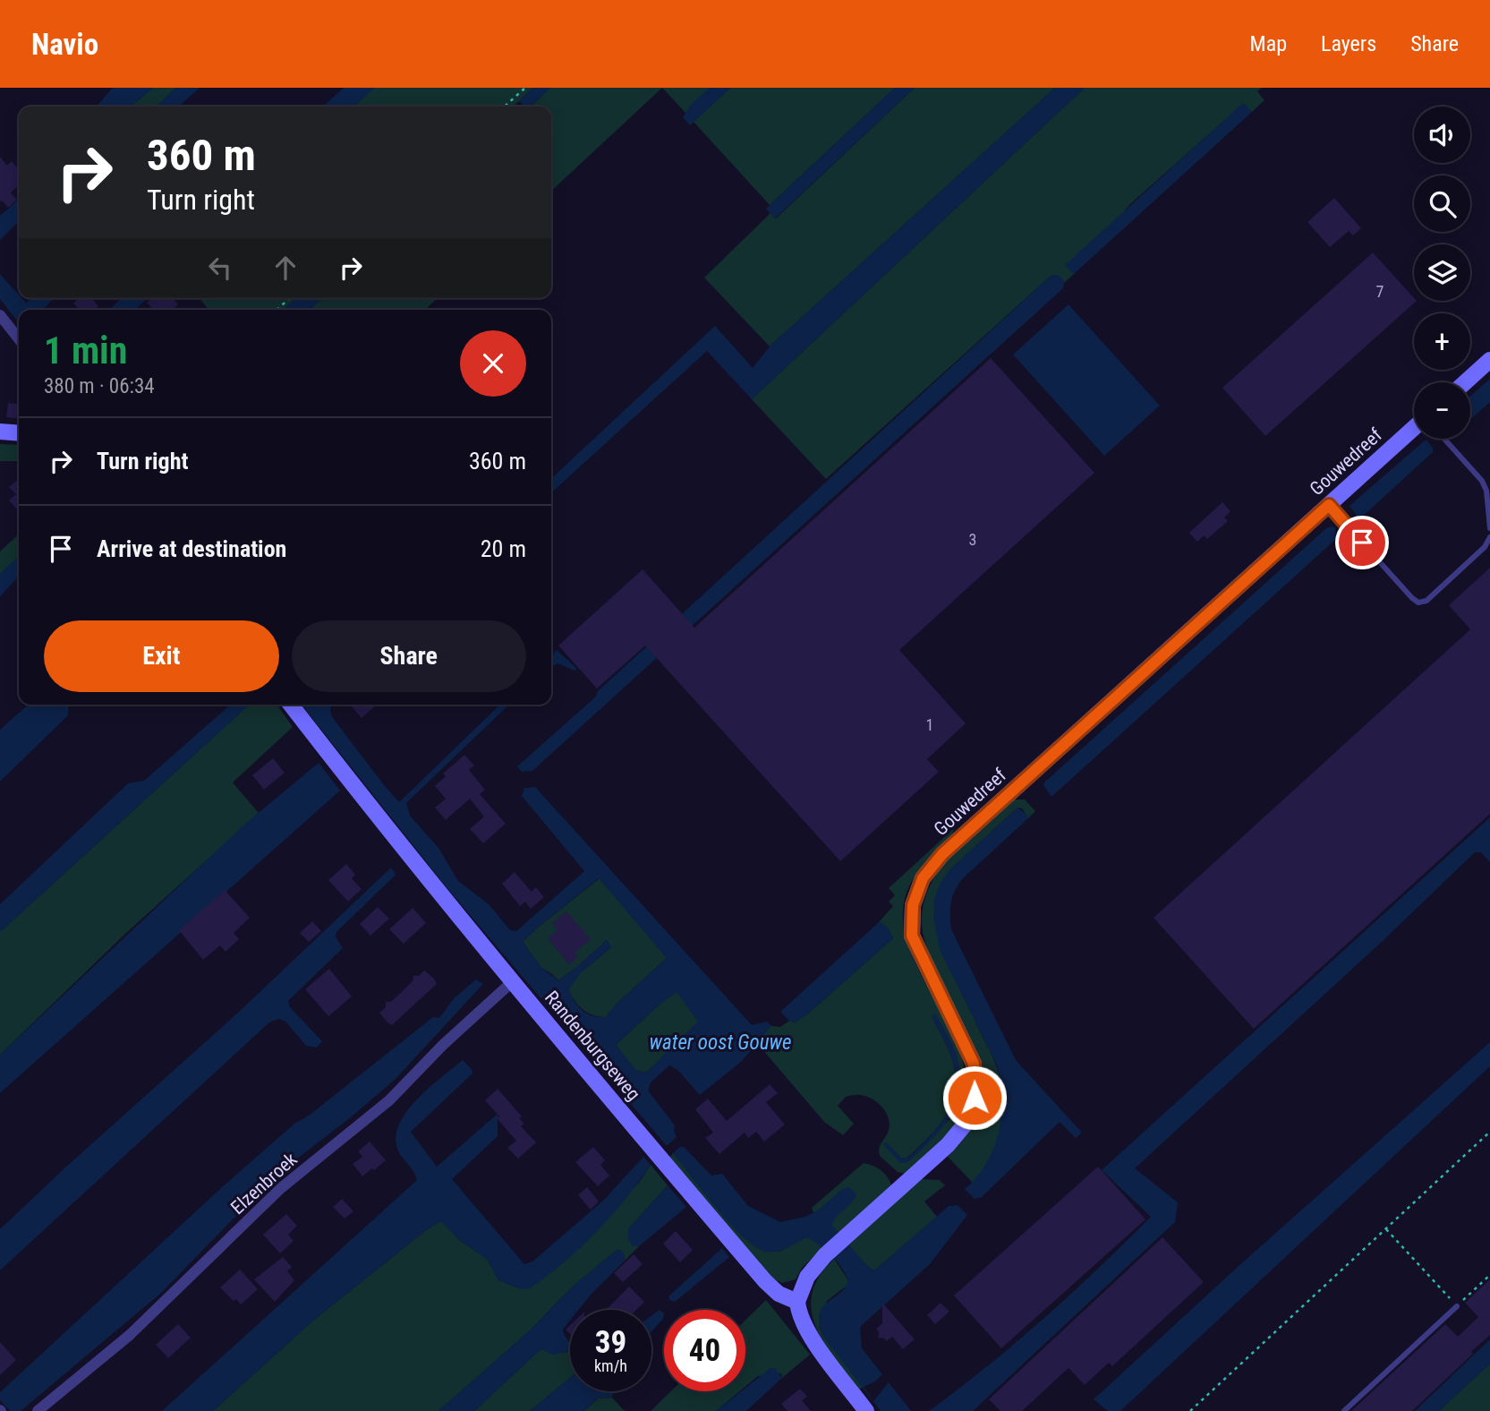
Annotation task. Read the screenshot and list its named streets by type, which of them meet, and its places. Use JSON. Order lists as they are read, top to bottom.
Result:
{
  "streets": {
    "street": ["Gouwedreef", "Randenburgseweg", "Elzenbroek"]
  },
  "crossings": [
    ["Gouwedreef", "Randenburgseweg"],
    ["Randenburgseweg", "Elzenbroek"]
  ],
  "water": ["water oost Gouwe"],
  "house_numbers": ["7", "3", "1"],
  "page": {
    "header": "Navio",
    "nav": ["Map", "Layers", "Share"],
    "map_buttons": ["+", "−"],
    "turn": ["360 m", "Turn right"],
    "heading": ["1 min", "380 m · 06:34"],
    "list": [
      {
        "name": "Turn right",
        "value": "360 m"
      },
      {
        "name": "Arrive at destination",
        "value": "20 m"
      }
    ],
    "buttons": ["Exit", "Share"],
    "speed": "39 km/h",
    "limit": "40"
  }
}
